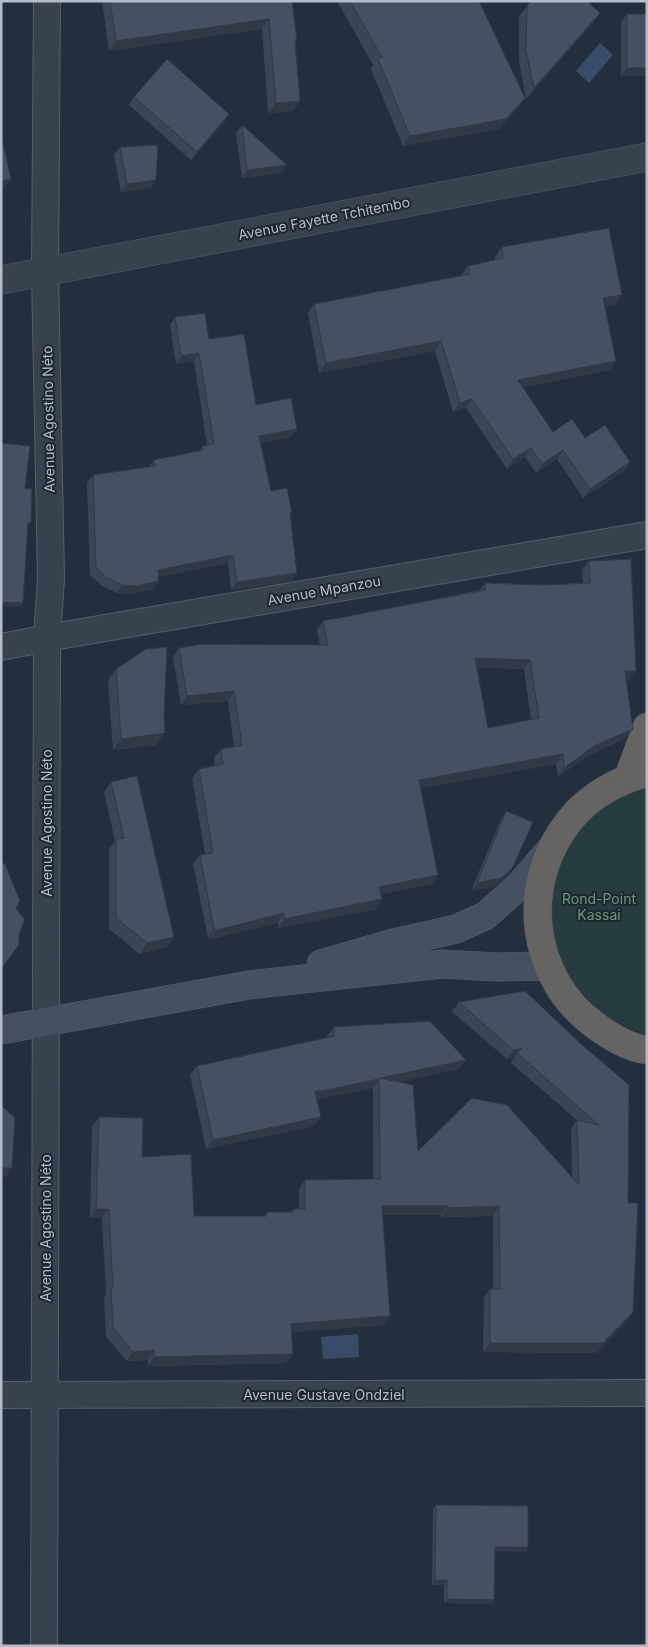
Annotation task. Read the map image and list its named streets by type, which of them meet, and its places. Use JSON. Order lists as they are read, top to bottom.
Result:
{
  "streets": {
    "street": [
      "Avenue Fayette Tchitembo",
      "Avenue Agostino Néto",
      "Avenue Mpanzou",
      "Avenue Gustave Ondziel"
    ]
  },
  "crossings": [
    ["Avenue Fayette Tchitembo", "Avenue Agostino Néto"],
    ["Avenue Agostino Néto", "Avenue Mpanzou"],
    ["Avenue Agostino Néto", "Avenue Gustave Ondziel"]
  ],
  "parks": ["Rond-Point Kassai"]
}
